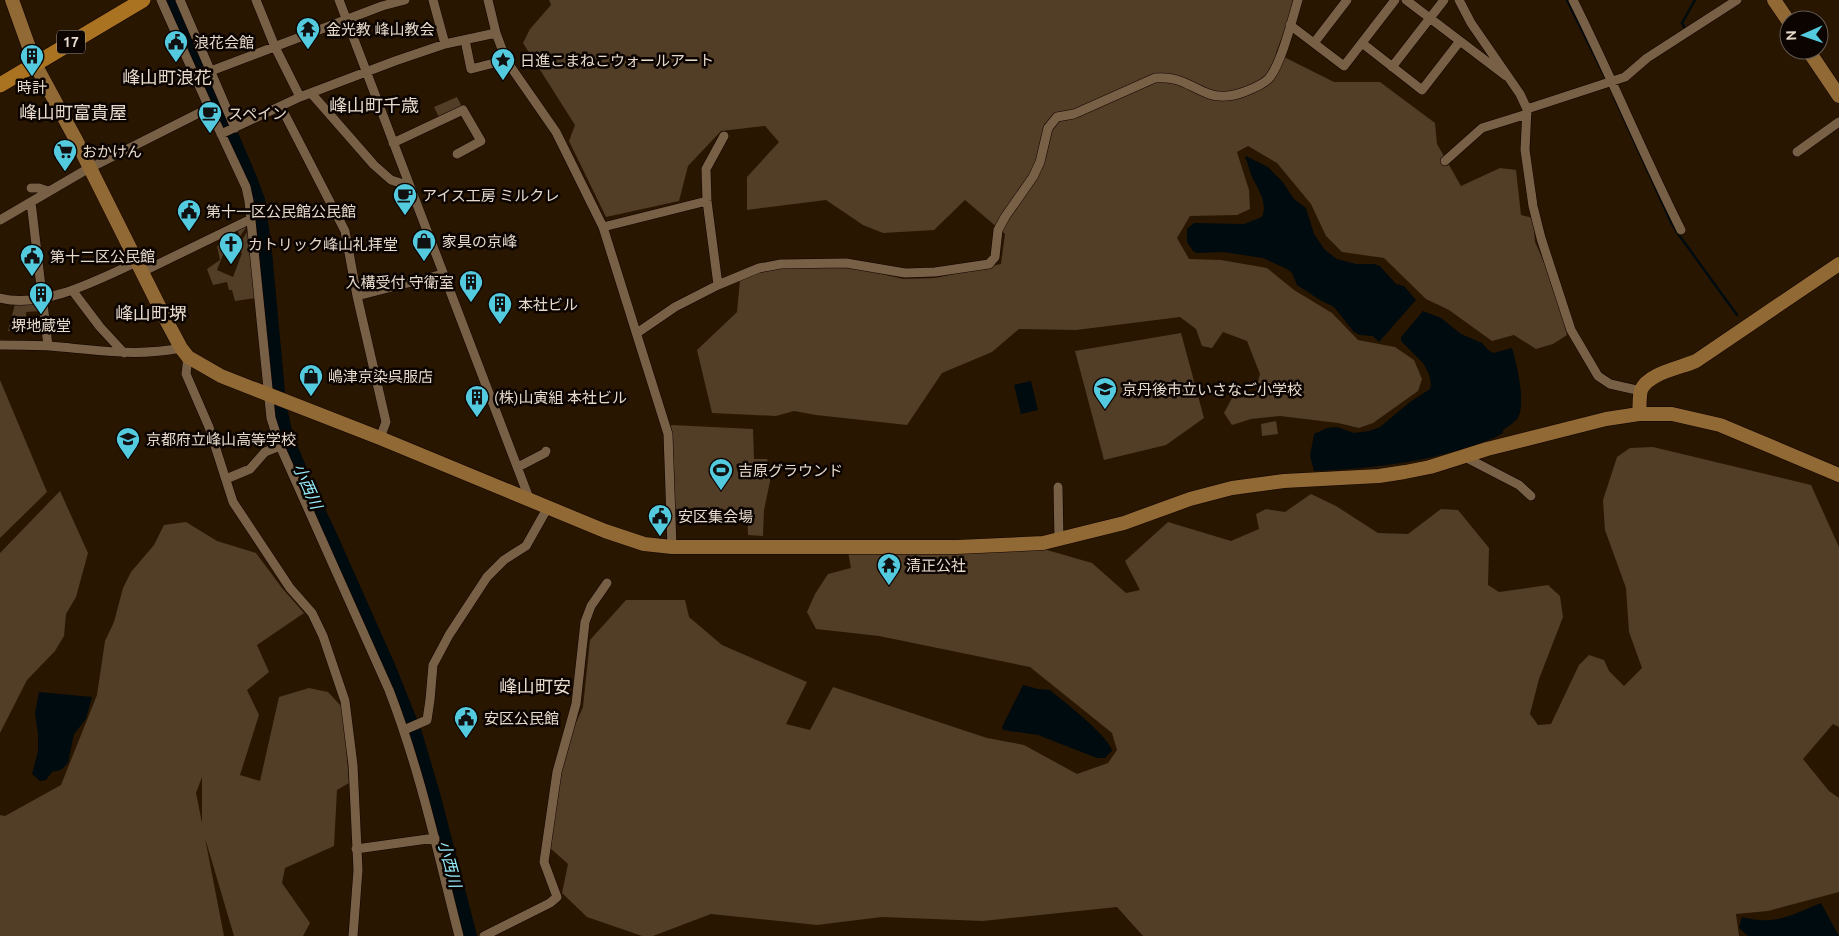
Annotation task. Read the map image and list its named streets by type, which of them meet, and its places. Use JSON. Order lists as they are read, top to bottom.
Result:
{
  "streets": {
    "main road": ["17"]
  },
  "districts": [
    "峰山町浪花",
    "峰山町千歳",
    "峰山町富貴屋",
    "峰山町堺",
    "峰山町安"
  ],
  "water": ["小西川"],
  "places": {
    "temple": ["金光教 峰山教会", "清正公社"],
    "public building": [
      "浪花会館",
      "第十一区公民館公民館",
      "第十二区公民館",
      "安区集会場",
      "安区公民館"
    ],
    "building": [
      "時計",
      "入構受付 守衛室",
      "堺地蔵堂",
      "本社ビル",
      "(株)山寅組 本社ビル"
    ],
    "place": ["日進こまねこウォールアート"],
    "cafe": ["スペイン", "アイス工房 ミルクレ"],
    "supermarket": ["おかけん"],
    "shop": ["家具の京峰", "嶋津京染呉服店"],
    "church": ["カトリック峰山礼拝堂"],
    "school or university": ["京丹後市立いさなご小学校", "京都府立峰山高等学校"],
    "sports": ["吉原グラウンド"]
  },
  "north": "left"
}
